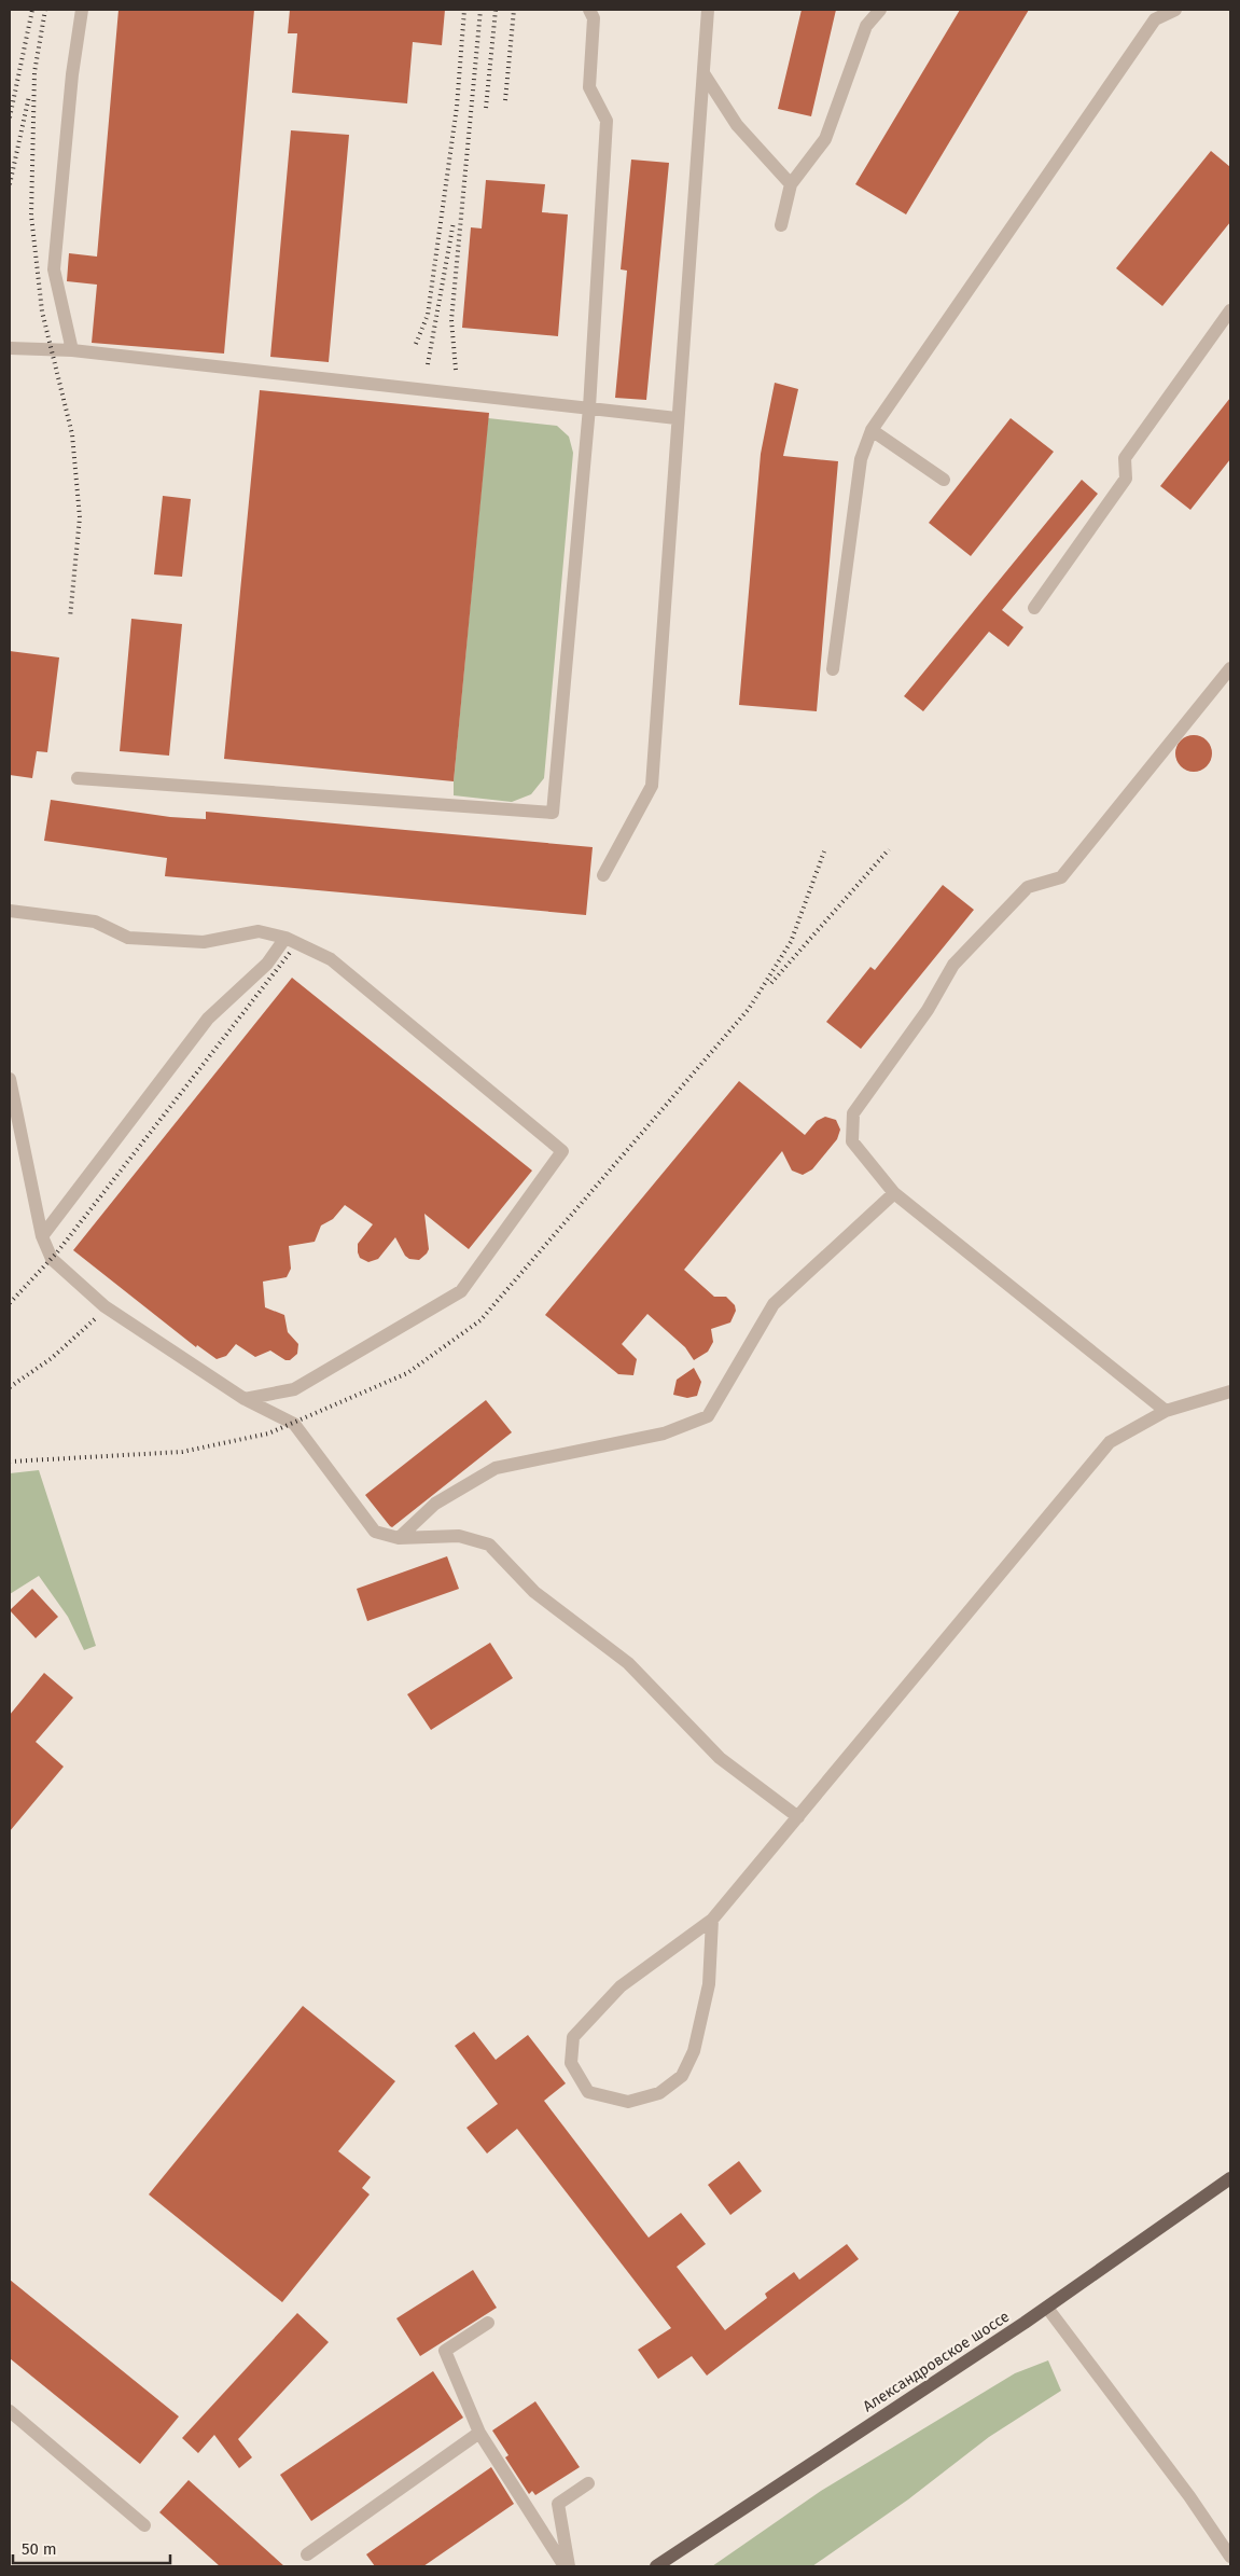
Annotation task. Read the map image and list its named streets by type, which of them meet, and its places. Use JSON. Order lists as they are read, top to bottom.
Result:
{
  "streets": {
    "main road": ["Александровское шоссе"]
  },
  "scale_bar": "50 m"
}
